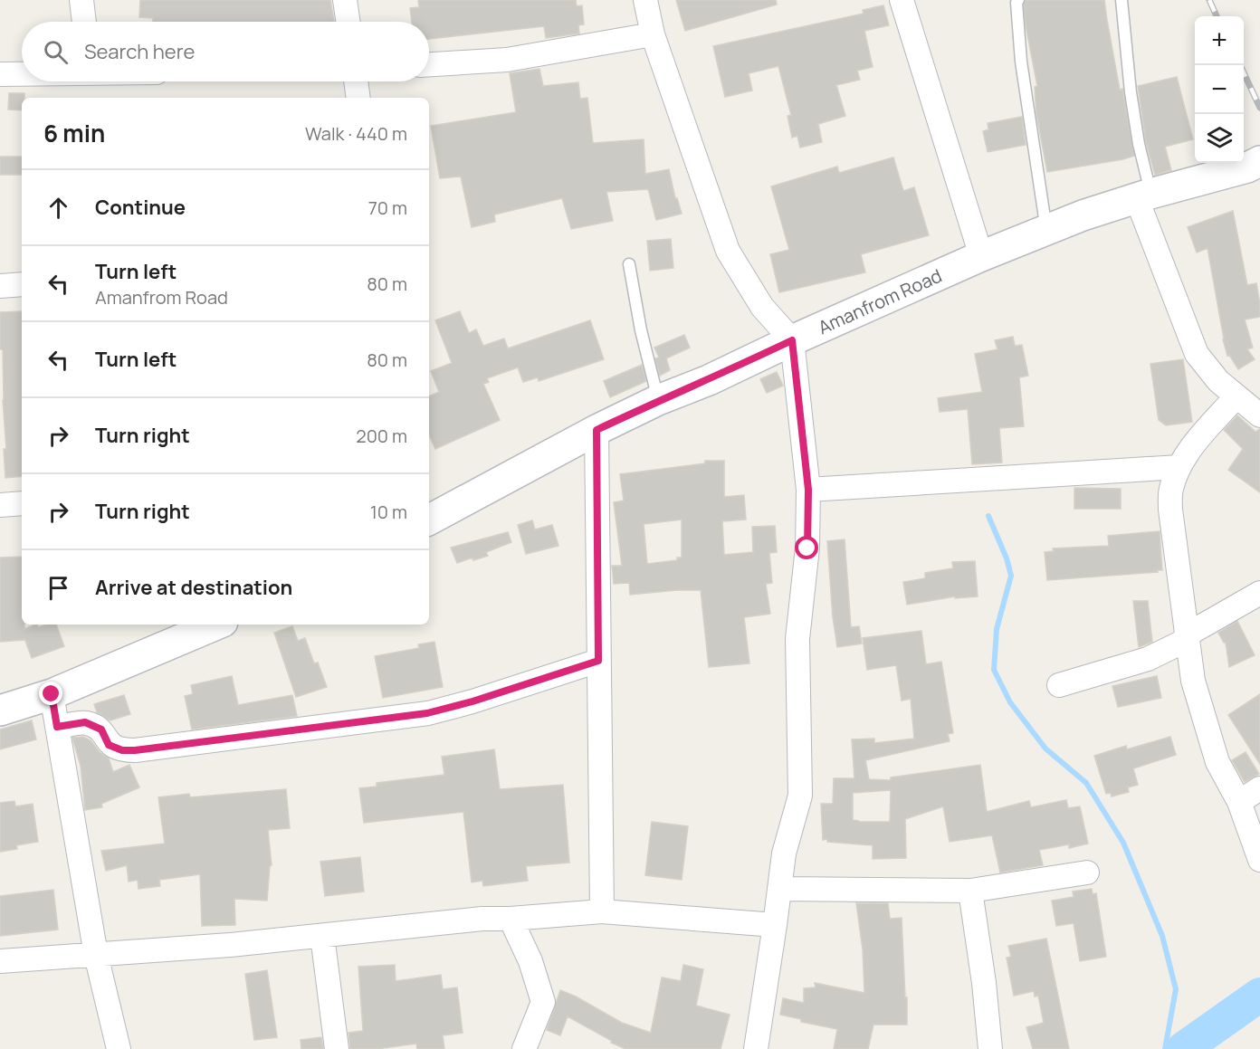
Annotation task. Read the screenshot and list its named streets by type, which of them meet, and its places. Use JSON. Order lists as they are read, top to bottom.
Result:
{
  "streets": {
    "street": ["Amanfrom Road"]
  },
  "page": {
    "map_buttons": ["+", "−"],
    "search": "Search here",
    "heading": ["6 min", "Walk · 440 m"],
    "list": [
      ["Continue", "70 m"],
      ["Turn left", "Amanfrom Road", "80 m"],
      ["Turn left", "80 m"],
      ["Turn right", "200 m"],
      ["Turn right", "10 m"],
      "Arrive at destination"
    ]
  }
}
